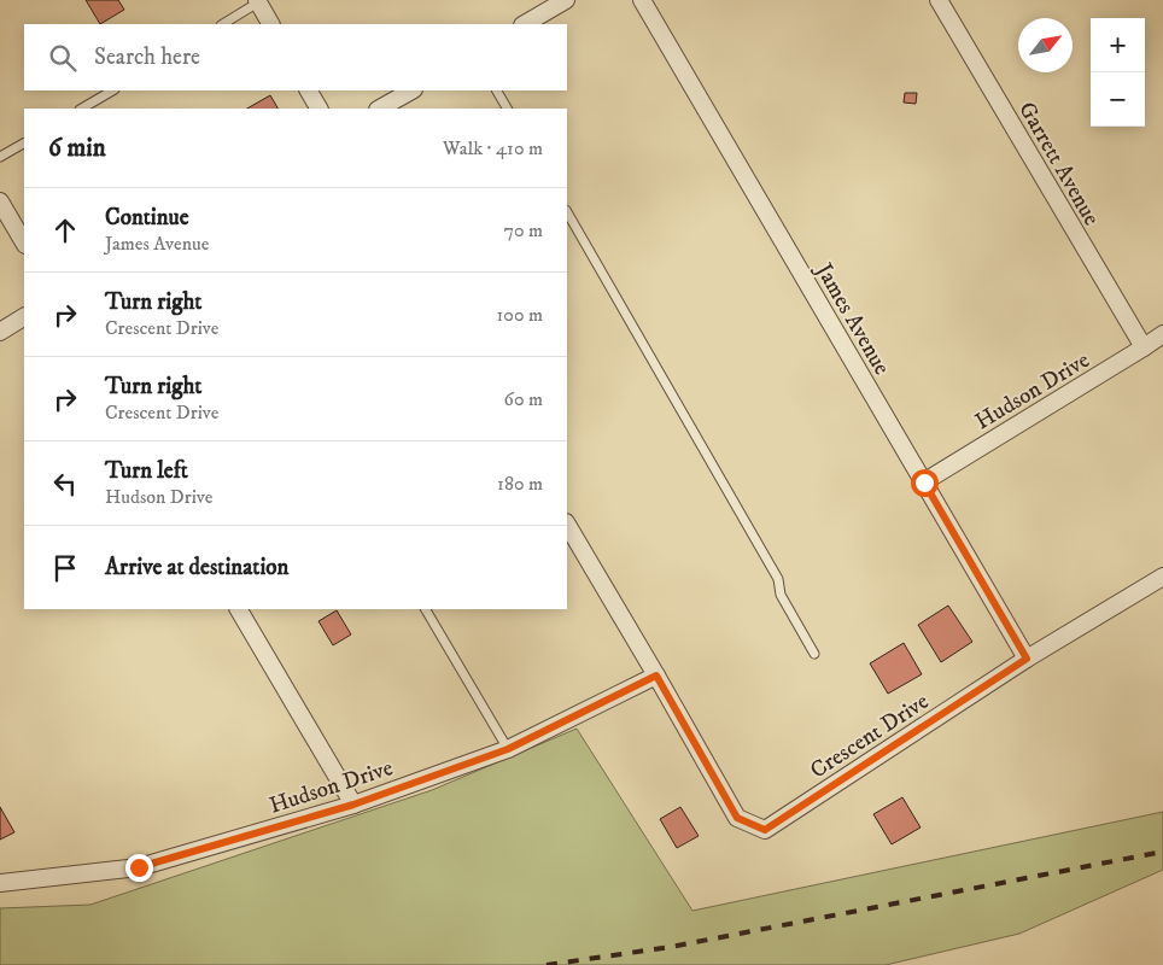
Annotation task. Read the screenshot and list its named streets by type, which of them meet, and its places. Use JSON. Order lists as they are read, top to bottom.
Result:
{
  "streets": {
    "street": [
      "Garrett Avenue",
      "James Avenue",
      "Hudson Drive",
      "Crescent Drive"
    ]
  },
  "crossings": [
    ["Garrett Avenue", "Hudson Drive"],
    ["James Avenue", "Hudson Drive"],
    ["James Avenue", "Crescent Drive"],
    ["Hudson Drive", "Crescent Drive"]
  ],
  "north": "top right",
  "page": {
    "map_buttons": ["+", "−"],
    "search": "Search here",
    "heading": ["6 min", "Walk · 410 m"],
    "list": [
      ["Continue", "James Avenue", "70 m"],
      ["Turn right", "Crescent Drive", "100 m"],
      ["Turn right", "Crescent Drive", "60 m"],
      ["Turn left", "Hudson Drive", "180 m"],
      "Arrive at destination"
    ]
  }
}
